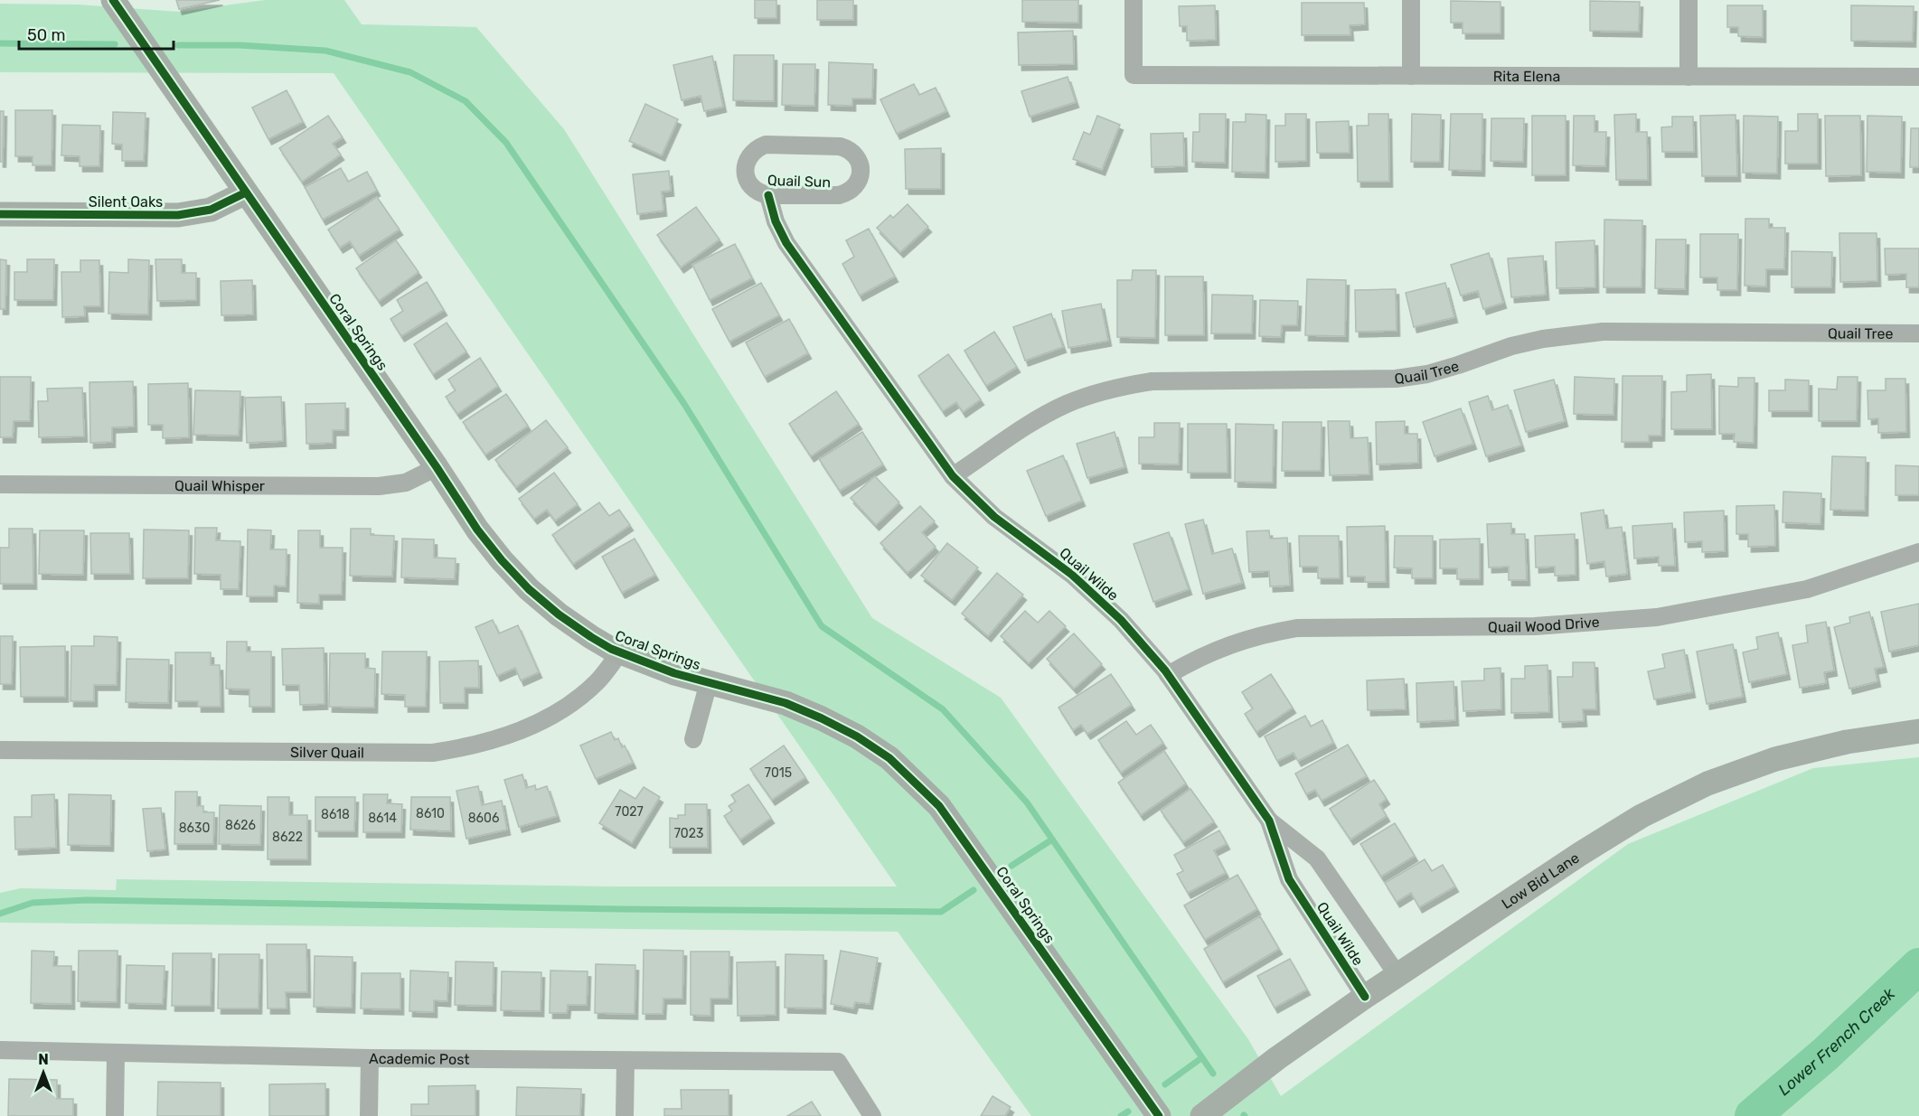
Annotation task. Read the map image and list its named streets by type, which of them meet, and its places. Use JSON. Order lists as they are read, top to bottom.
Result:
{
  "streets": {
    "street": [
      "Rita Elena",
      "Quail Sun",
      "Silent Oaks",
      "Coral Springs",
      "Quail Tree",
      "Quail Whisper",
      "Quail Wilde",
      "Quail Wood Drive",
      "Silver Quail",
      "Low Bid Lane",
      "Academic Post"
    ]
  },
  "crossings": [
    ["Quail Sun", "Quail Wilde"],
    ["Silent Oaks", "Coral Springs"],
    ["Coral Springs", "Quail Whisper"],
    ["Coral Springs", "Silver Quail"],
    ["Quail Tree", "Quail Wilde"],
    ["Quail Wilde", "Quail Wood Drive"],
    ["Quail Wilde", "Low Bid Lane"]
  ],
  "water": ["Lower French Creek"],
  "house_numbers": [
    "7015",
    "7027",
    "8610",
    "8618",
    "8614",
    "8606",
    "8626",
    "8630",
    "7023",
    "8622"
  ],
  "scale_bar": "50 m",
  "north": "top"
}
